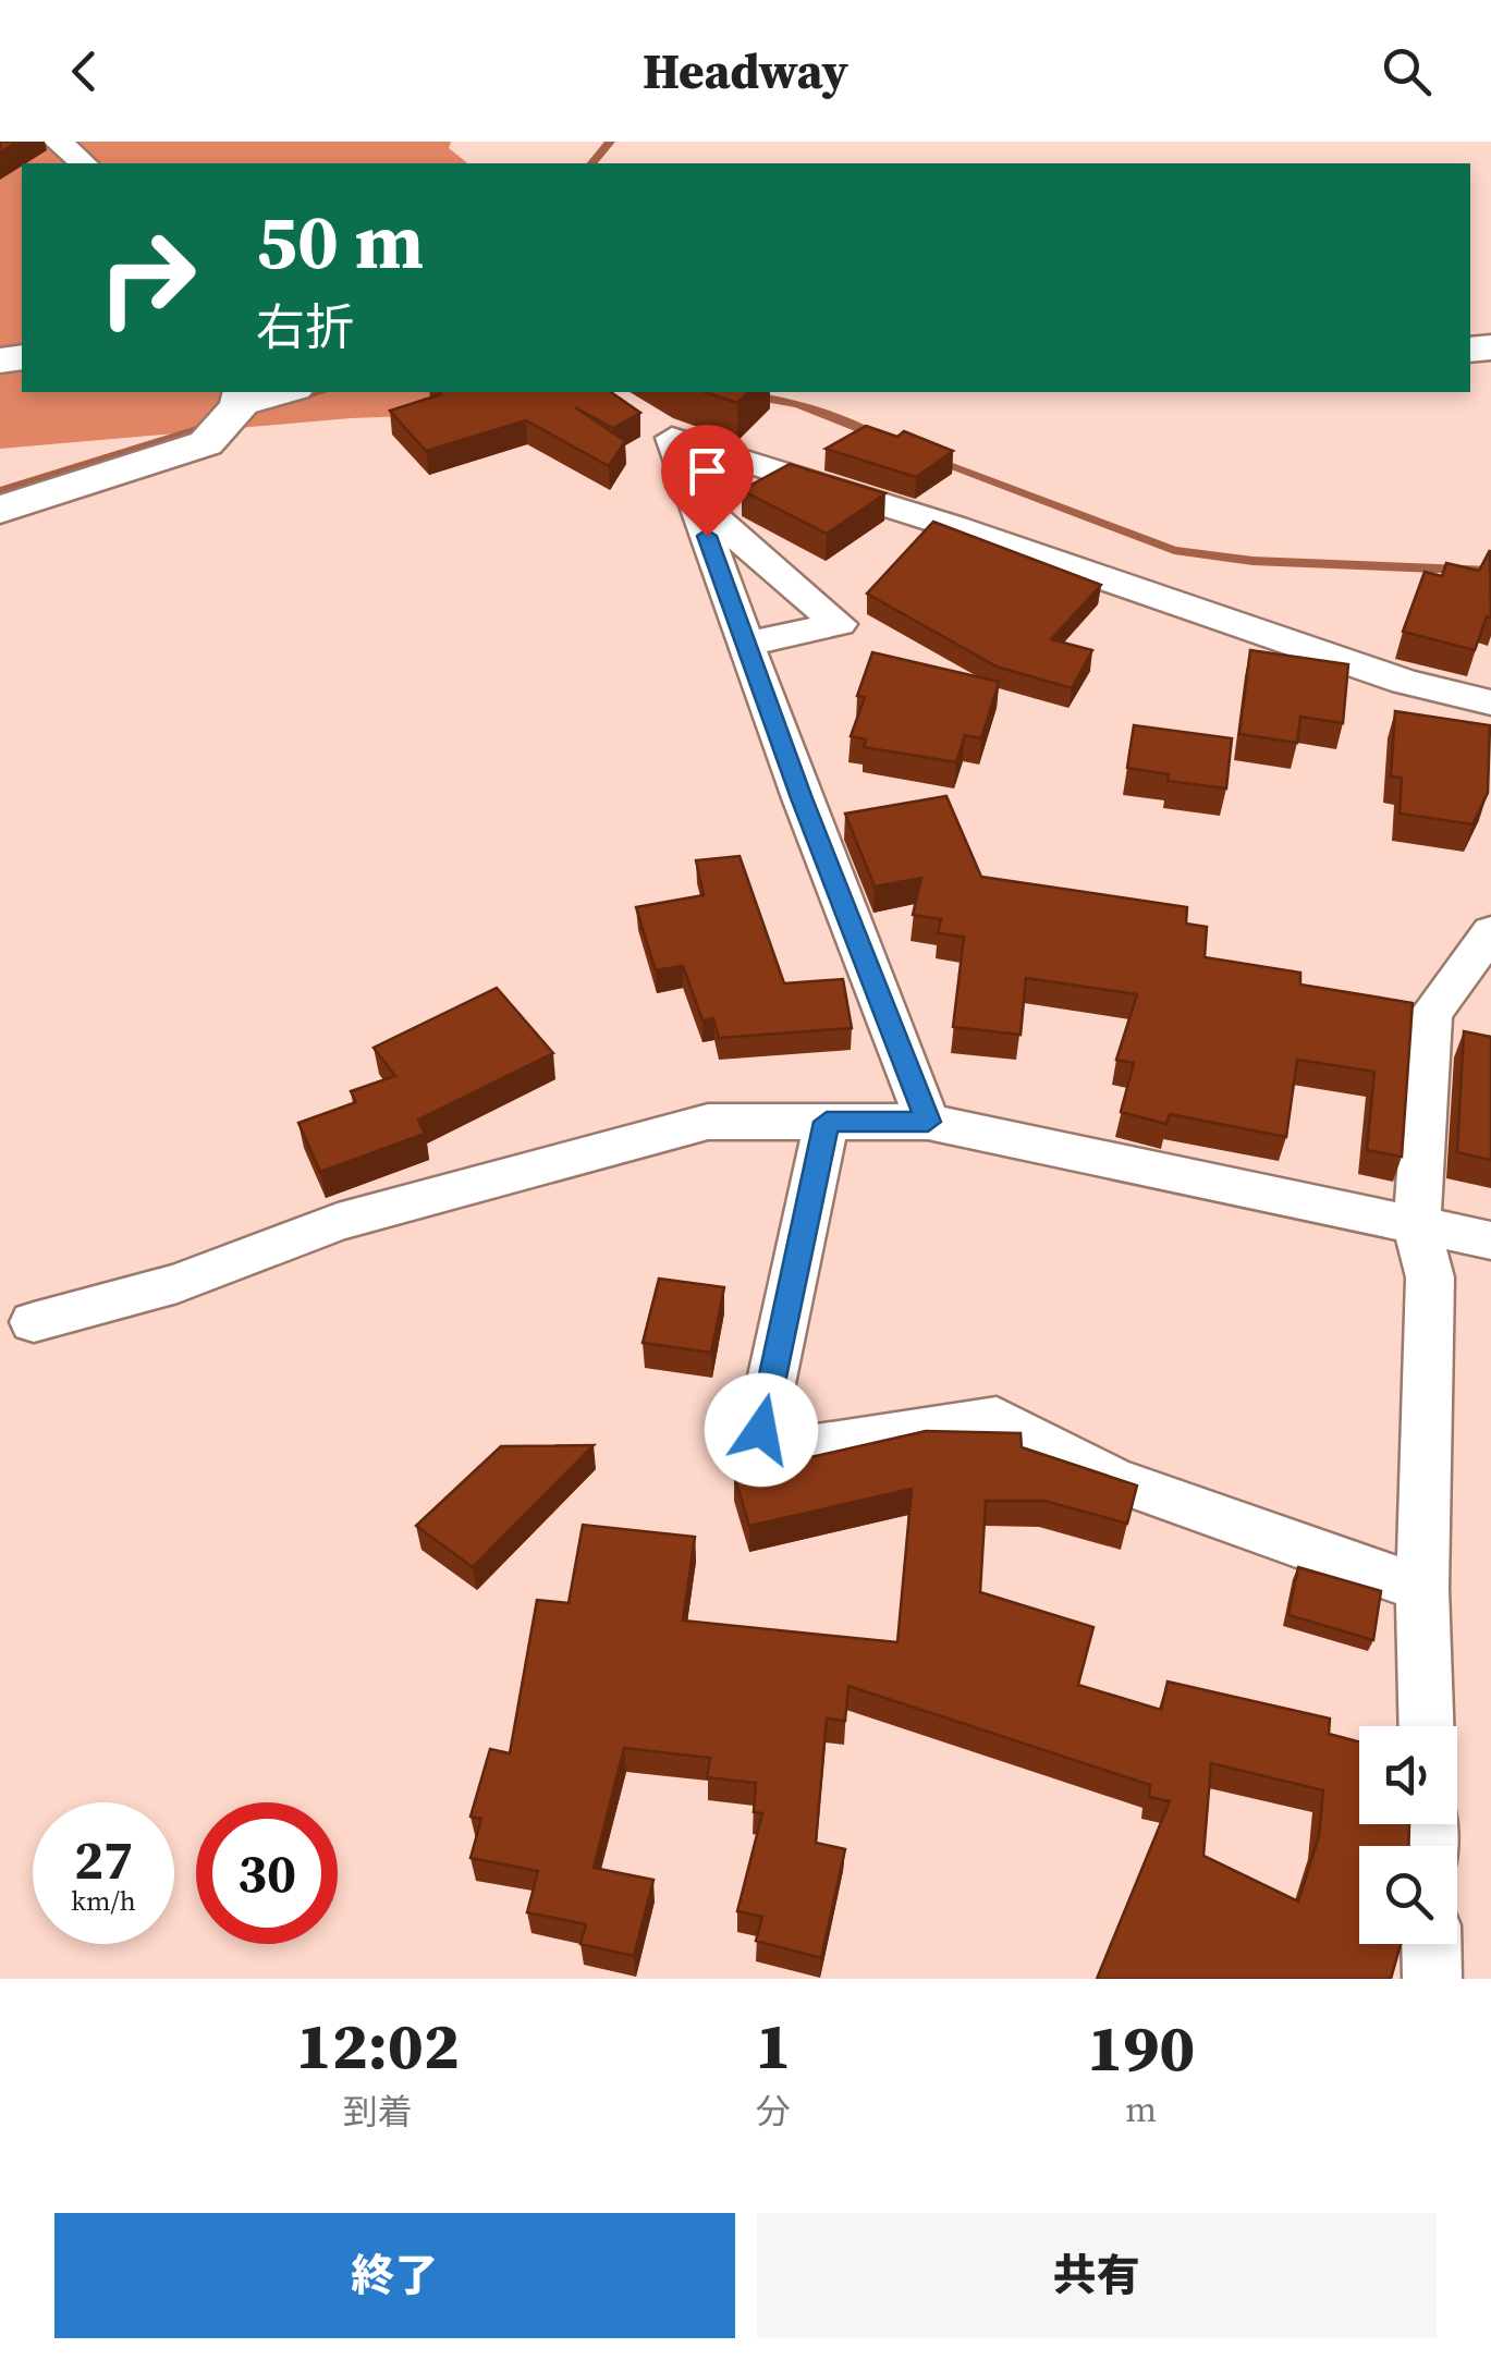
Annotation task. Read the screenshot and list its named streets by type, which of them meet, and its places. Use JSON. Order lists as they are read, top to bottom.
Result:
{
  "page": {
    "header": "Headway",
    "turn": ["50 m", "右折"],
    "speed": "27 km/h",
    "limit": "30",
    "eta": [
      "12:02",
      "到着",
      "1",
      "分",
      "190",
      "m"
    ],
    "buttons": ["終了", "共有"]
  }
}
